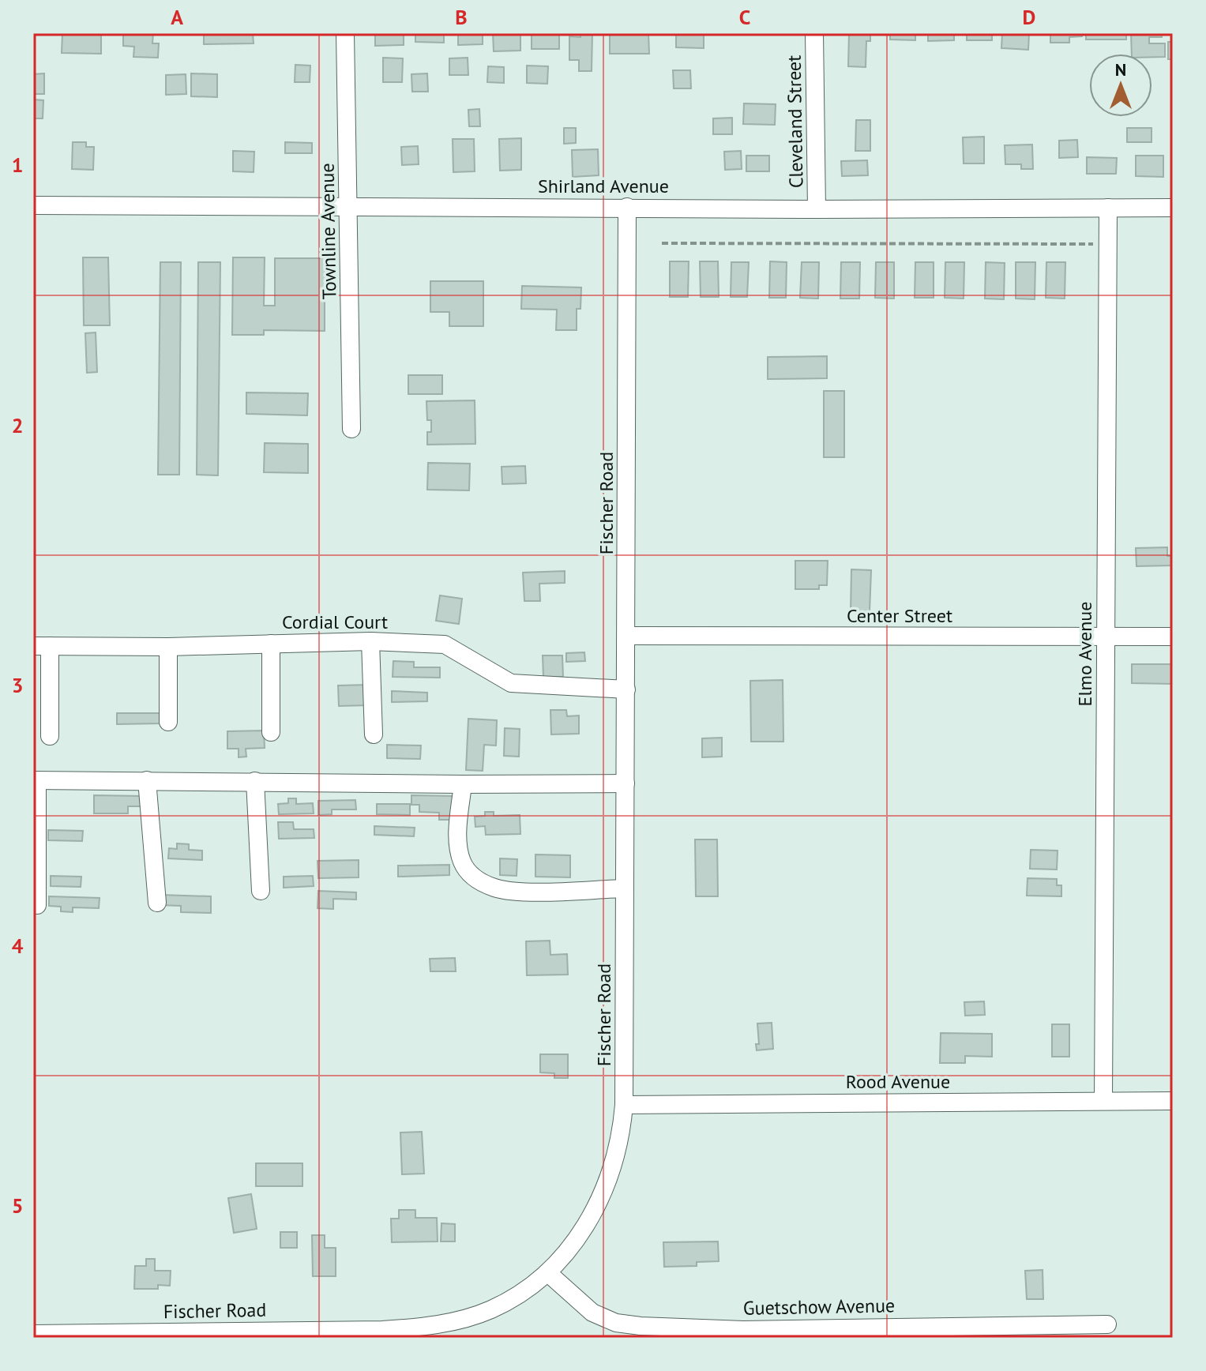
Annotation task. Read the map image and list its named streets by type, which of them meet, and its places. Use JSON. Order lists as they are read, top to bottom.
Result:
{
  "streets": {
    "street": [
      "Cleveland Street",
      "Shirland Avenue",
      "Townline Avenue",
      "Fischer Road",
      "Center Street",
      "Cordial Court",
      "Elmo Avenue",
      "Rood Avenue",
      "Guetschow Avenue"
    ]
  },
  "crossings": [
    ["Cleveland Street", "Shirland Avenue"],
    ["Shirland Avenue", "Townline Avenue"],
    ["Shirland Avenue", "Fischer Road"],
    ["Shirland Avenue", "Elmo Avenue"],
    ["Fischer Road", "Center Street"],
    ["Fischer Road", "Cordial Court"],
    ["Fischer Road", "Rood Avenue"],
    ["Fischer Road", "Guetschow Avenue"],
    ["Center Street", "Elmo Avenue"],
    ["Elmo Avenue", "Rood Avenue"]
  ],
  "north": "top",
  "grid": {
    "columns": [
      "A",
      "B",
      "C",
      "D"
    ],
    "rows": [
      "1",
      "2",
      "3",
      "4",
      "5"
    ]
  }
}
